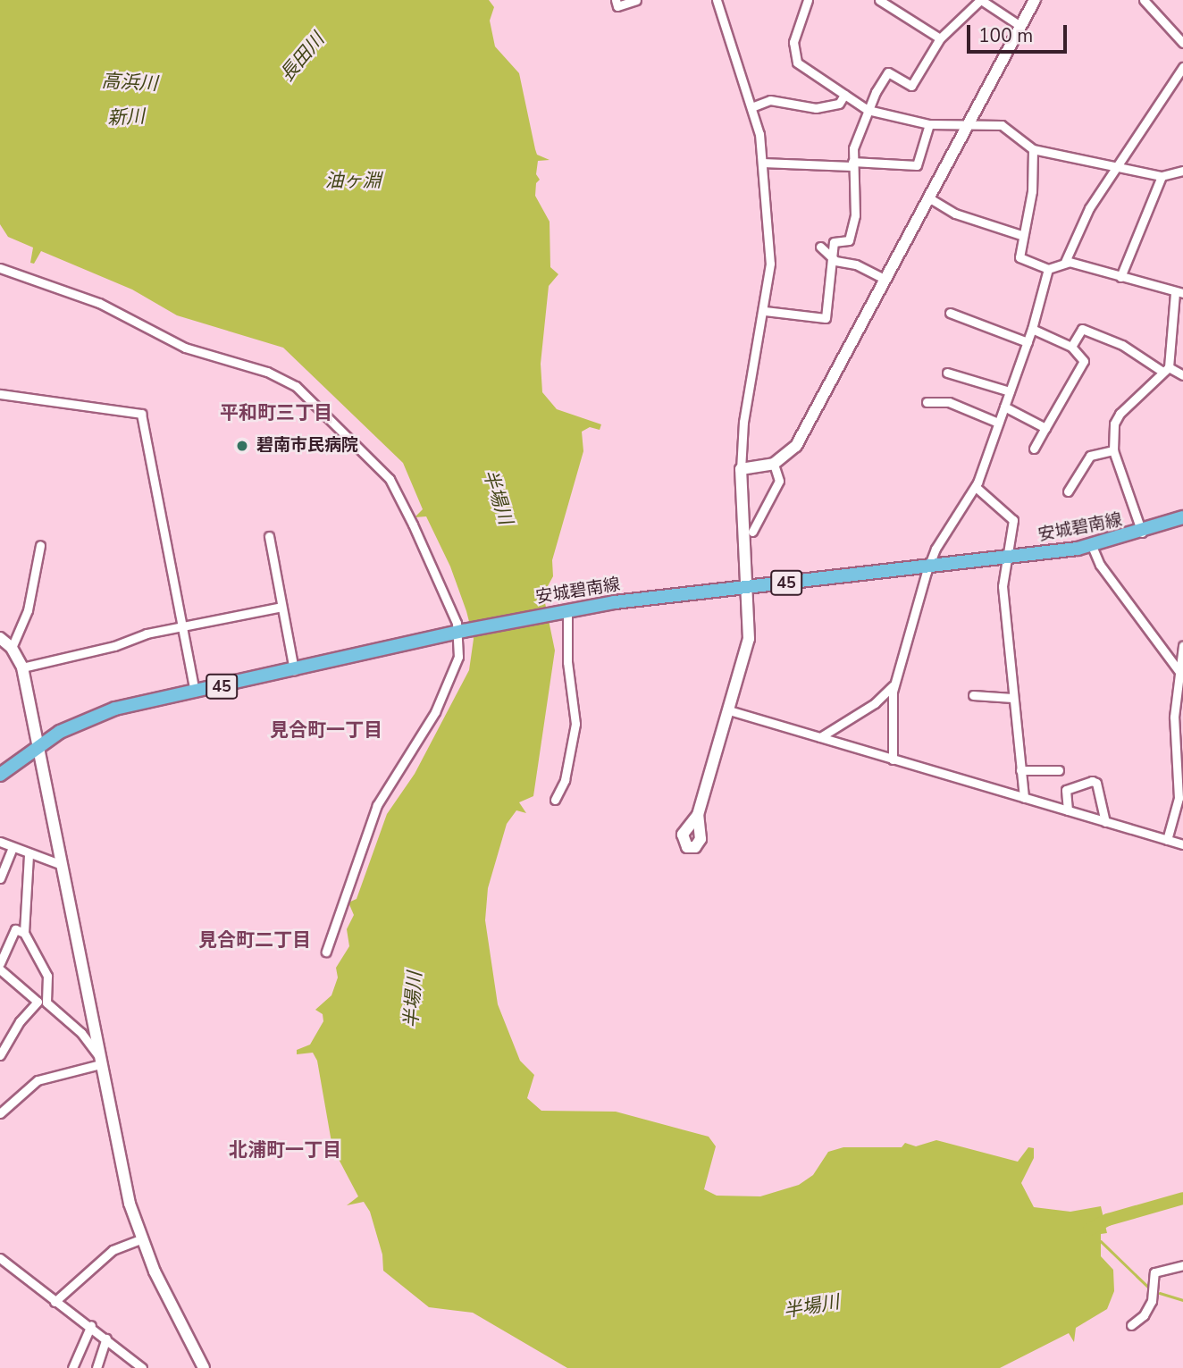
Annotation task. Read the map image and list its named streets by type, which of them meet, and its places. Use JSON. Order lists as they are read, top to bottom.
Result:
{
  "streets": {
    "main road": ["安城碧南線", "45"]
  },
  "districts": [
    "平和町三丁目",
    "見合町一丁目",
    "見合町二丁目",
    "北浦町一丁目"
  ],
  "water": [
    "長田川",
    "高浜川",
    "新川",
    "油ヶ淵",
    "半場川"
  ],
  "places": ["碧南市民病院"],
  "scale_bar": "100 m"
}
